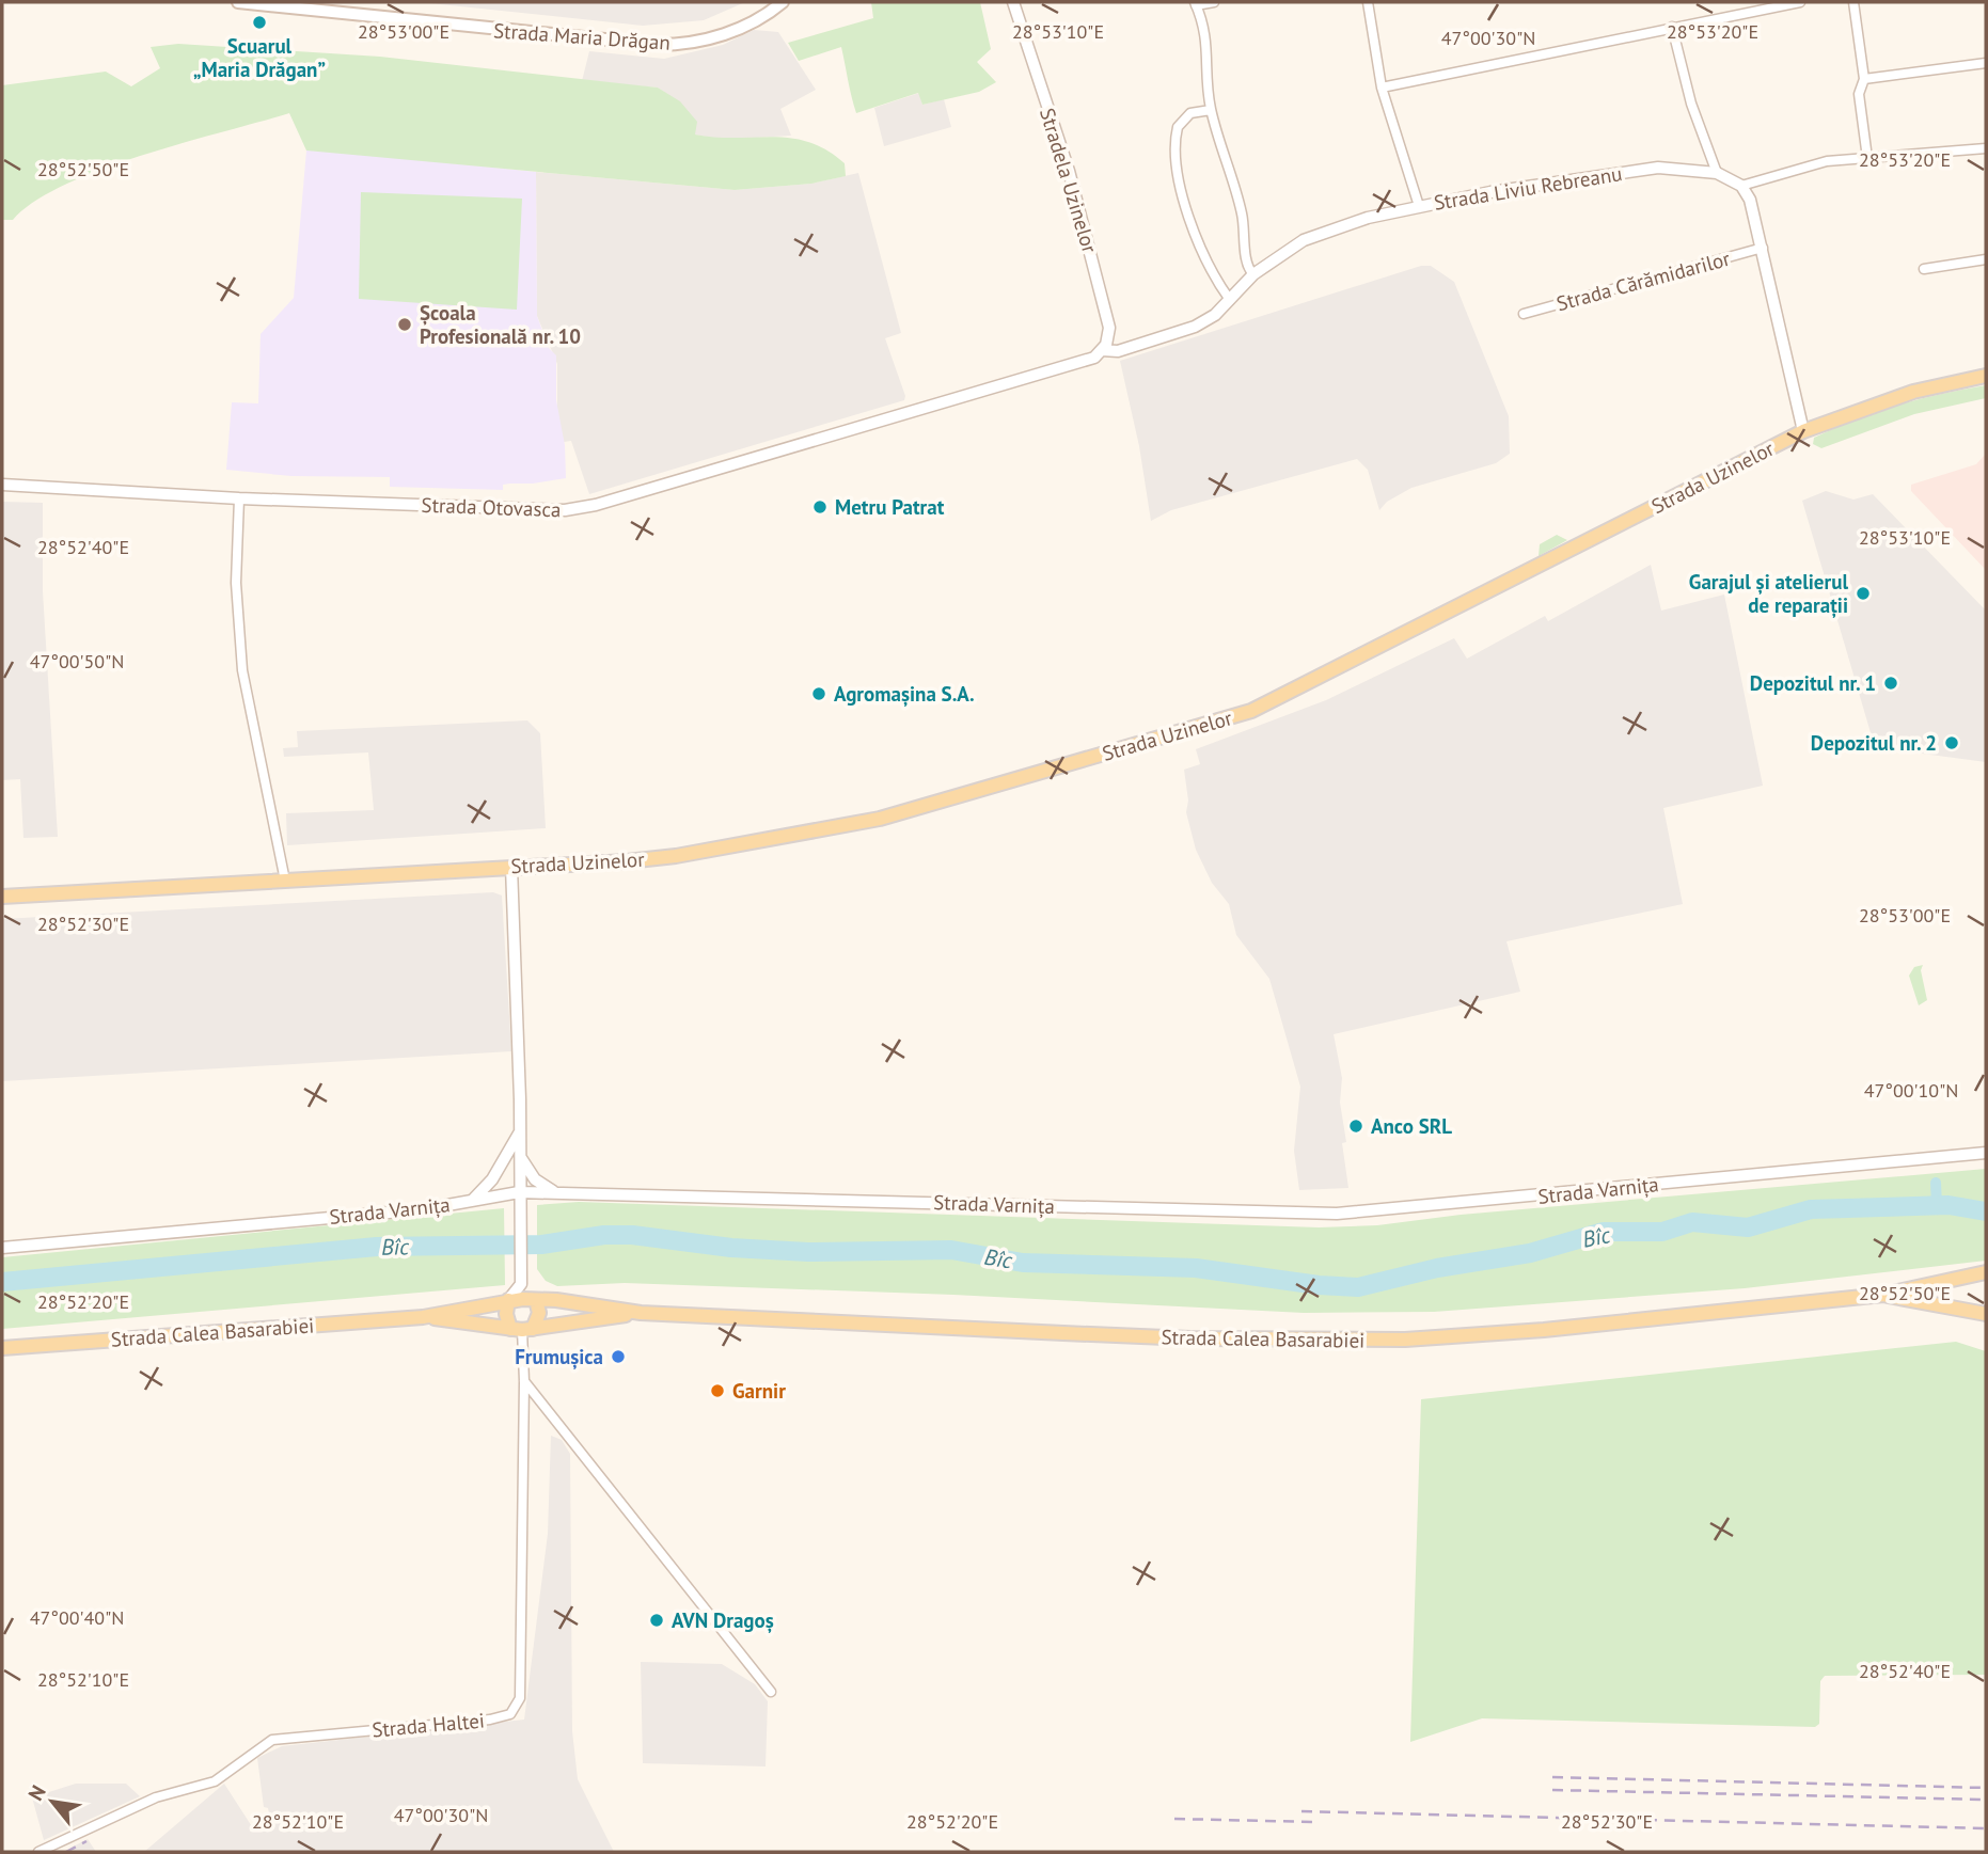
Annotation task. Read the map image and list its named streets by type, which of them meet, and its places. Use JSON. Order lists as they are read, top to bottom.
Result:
{
  "streets": {
    "main road": ["Strada Maria Drăgan", "Strada Uzinelor", "Strada Calea Basarabiei"],
    "street": [
      "Stradela Uzinelor",
      "Strada Liviu Rebreanu",
      "Strada Cărămidarilor",
      "Strada Otovasca",
      "Strada Varnița",
      "Strada Haltei"
    ]
  },
  "crossings": [
    ["Stradela Uzinelor", "Strada Liviu Rebreanu"],
    ["Stradela Uzinelor", "Strada Otovasca"],
    ["Strada Liviu Rebreanu", "Strada Otovasca"],
    ["Strada Calea Basarabiei", "Strada Haltei"]
  ],
  "water": ["Bîc"],
  "places": [
    "Scuarul „Maria Drăgan”",
    "Școala Profesională nr. 10",
    "Metru Patrat",
    "Garajul și atelierul de reparații",
    "Depozitul nr. 1",
    "Agromașina S.A.",
    "Depozitul nr. 2",
    "Anco SRL",
    "Frumușica",
    "Garnir",
    "AVN Dragoș"
  ],
  "north": "top left",
  "coordinates": [
    "28°53'00\"E",
    "28°53'10\"E",
    "28°53'20\"E",
    "47°00'30\"N",
    "28°52'50\"E",
    "28°52'40\"E",
    "47°00'50\"N",
    "28°52'30\"E",
    "47°00'10\"N",
    "28°52'20\"E",
    "47°00'40\"N",
    "28°52'10\"E"
  ]
}
